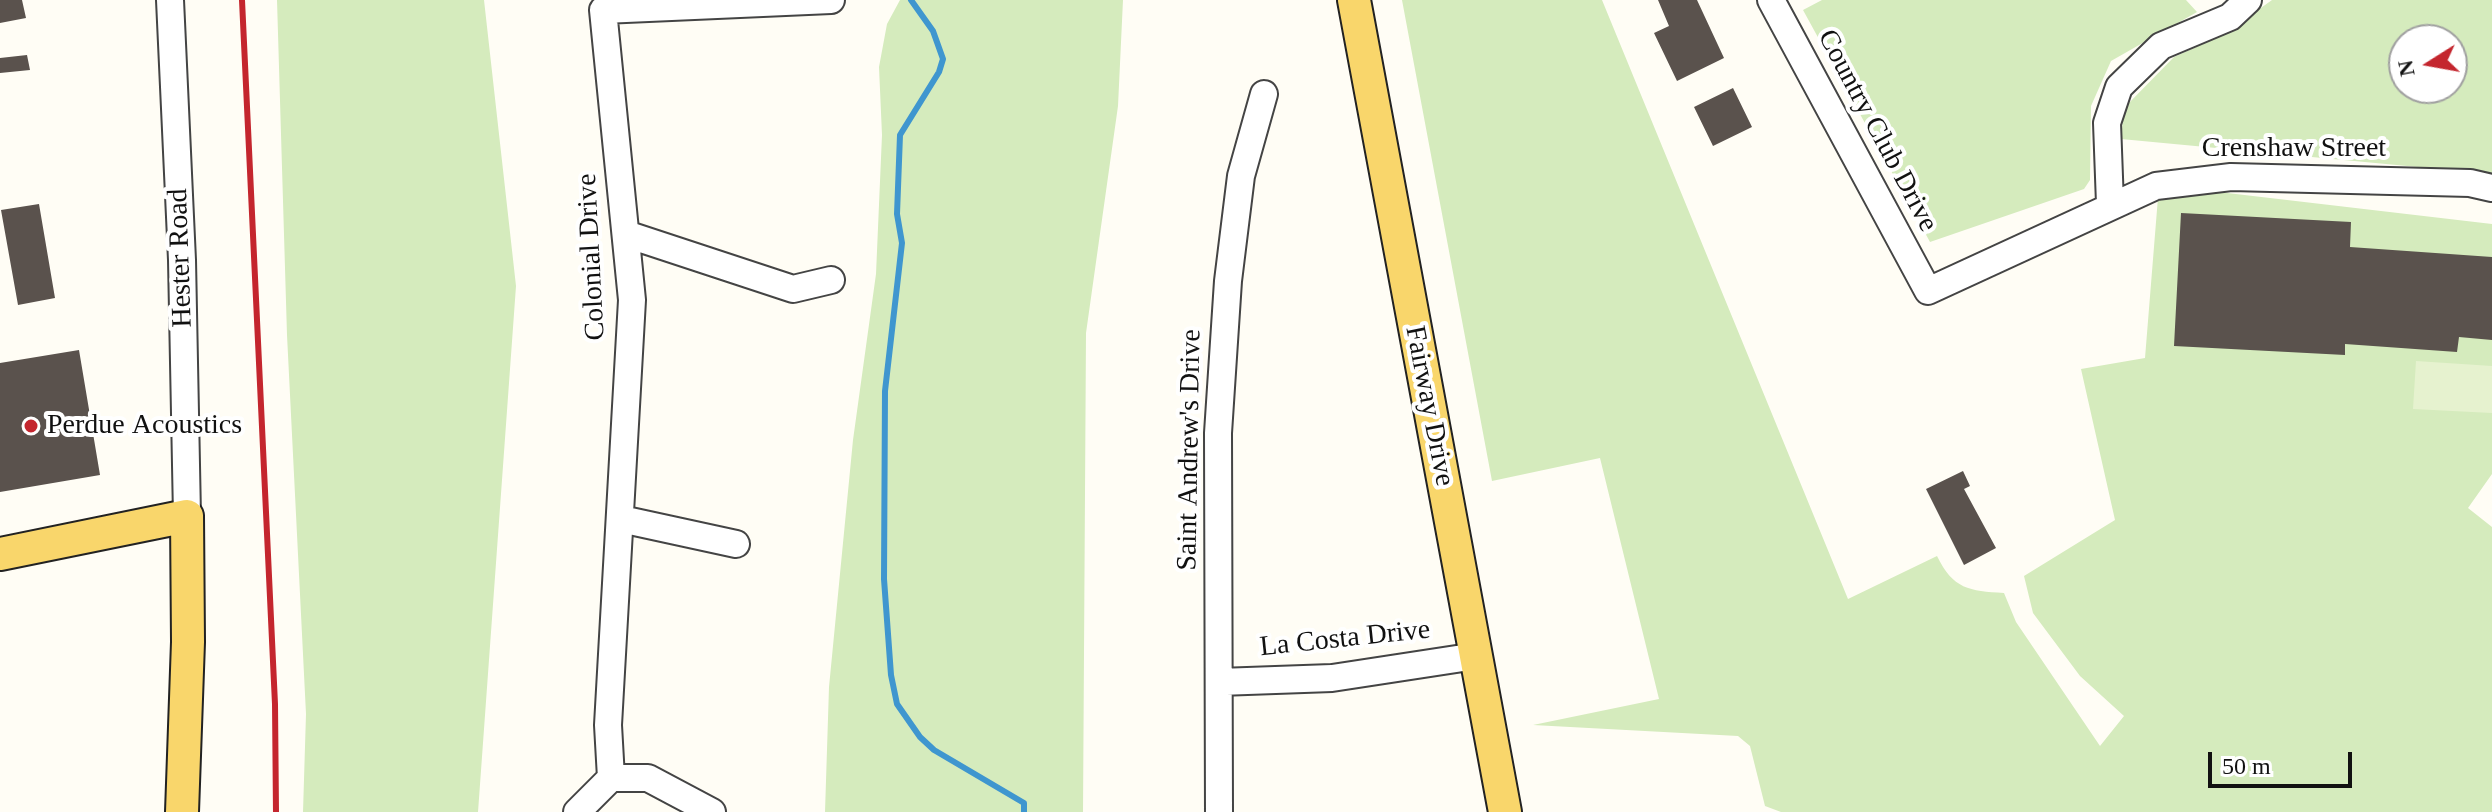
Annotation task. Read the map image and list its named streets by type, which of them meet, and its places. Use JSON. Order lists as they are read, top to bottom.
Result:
{
  "streets": {
    "main road": ["Hester Road", "Fairway Drive"],
    "street": [
      "Country Club Drive",
      "Crenshaw Street",
      "Colonial Drive",
      "Saint Andrew's Drive",
      "La Costa Drive"
    ]
  },
  "crossings": [
    ["Country Club Drive", "Crenshaw Street"],
    ["Fairway Drive", "La Costa Drive"],
    ["Saint Andrew's Drive", "La Costa Drive"]
  ],
  "places": ["Perdue Acoustics"],
  "scale_bar": "50 m",
  "north": "left"
}
